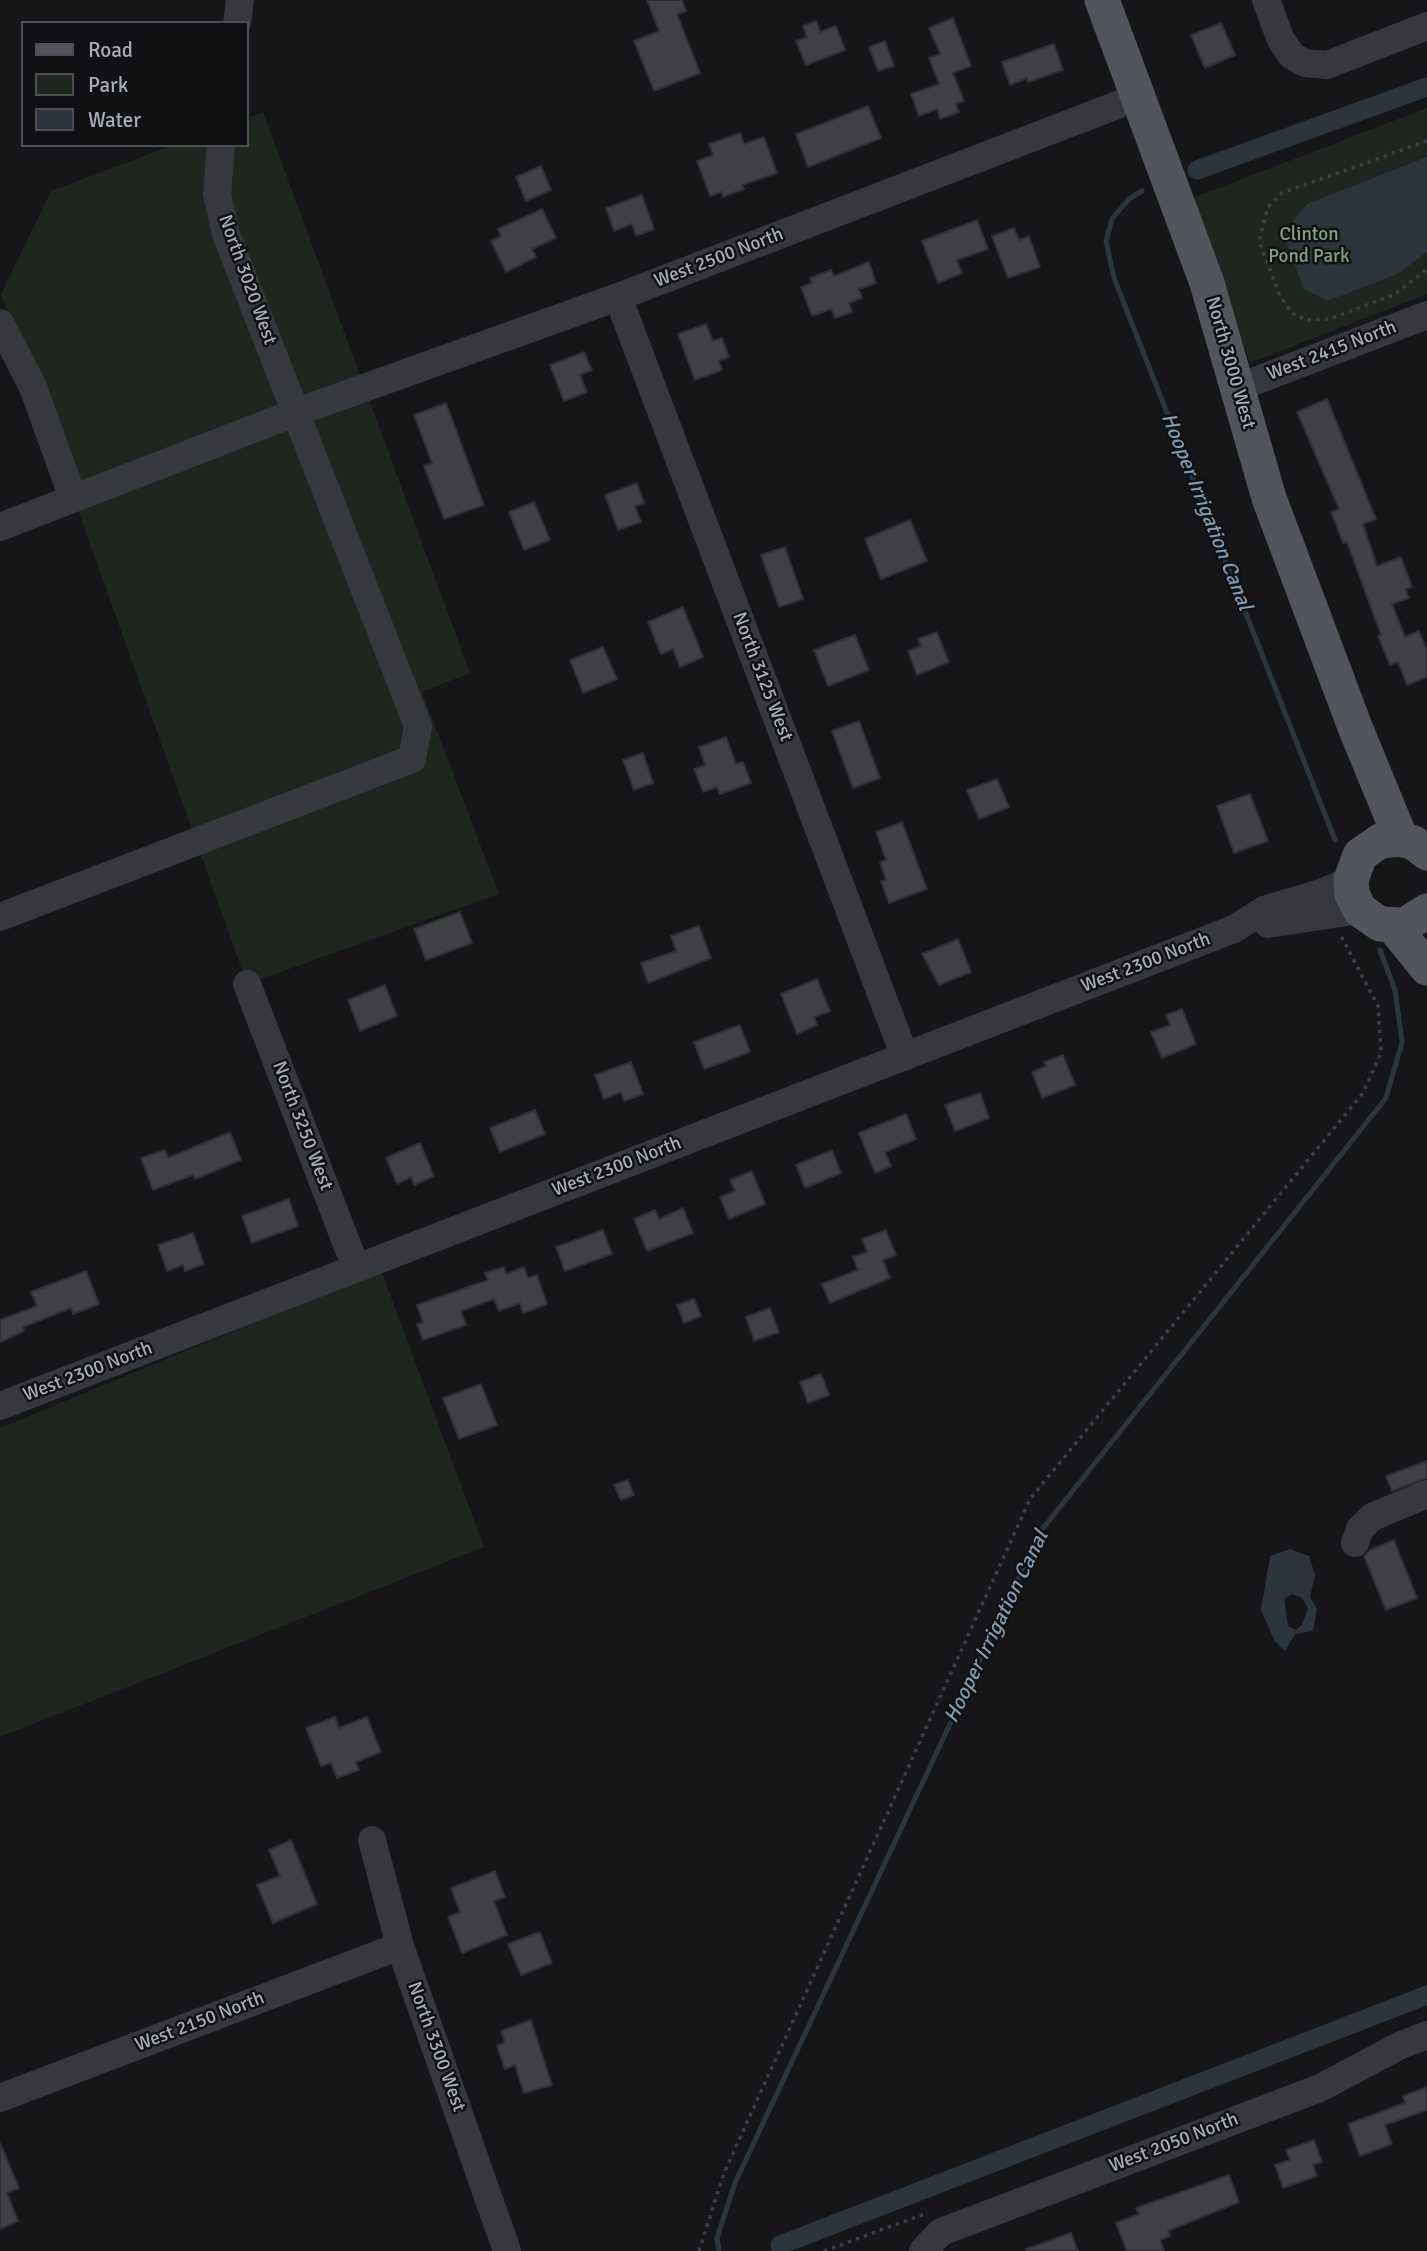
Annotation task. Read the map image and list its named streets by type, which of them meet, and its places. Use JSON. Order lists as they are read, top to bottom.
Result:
{
  "streets": {
    "main road": ["North 3000 West"],
    "street": [
      "West 2500 North",
      "North 3020 West",
      "West 2415 North",
      "North 3125 West",
      "West 2300 North",
      "North 3250 West",
      "West 2150 North",
      "North 3300 West",
      "West 2050 North"
    ]
  },
  "crossings": [
    ["West 2500 North", "North 3020 West"],
    ["West 2500 North", "North 3000 West"],
    ["West 2500 North", "North 3125 West"],
    ["West 2415 North", "North 3000 West"],
    ["North 3125 West", "West 2300 North"],
    ["West 2300 North", "North 3250 West"],
    ["West 2150 North", "North 3300 West"]
  ],
  "water": ["Hooper Irrigation Canal"],
  "parks": ["Clinton Pond Park"],
  "legend": ["Road", "Park", "Water"]
}
